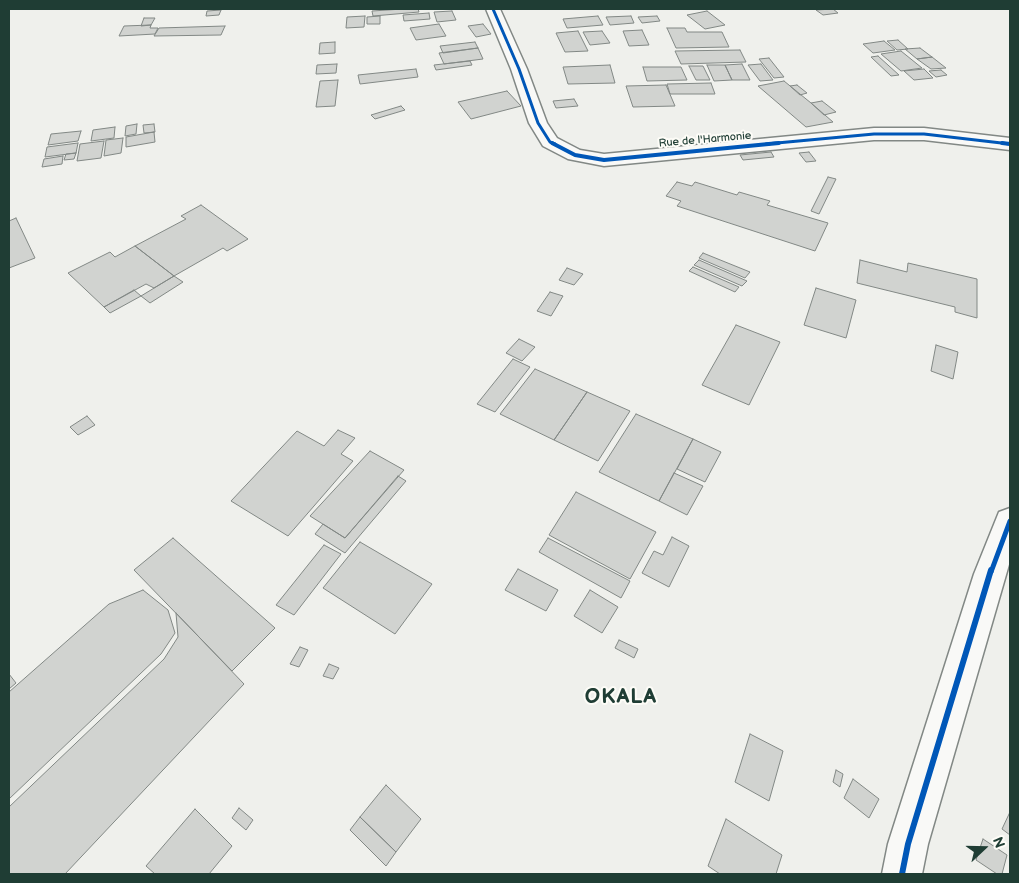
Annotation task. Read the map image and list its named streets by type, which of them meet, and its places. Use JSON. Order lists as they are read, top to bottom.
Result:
{
  "streets": {
    "street": ["Rue de l'Harmonie"]
  },
  "districts": ["OKALA"],
  "north": "right"
}
